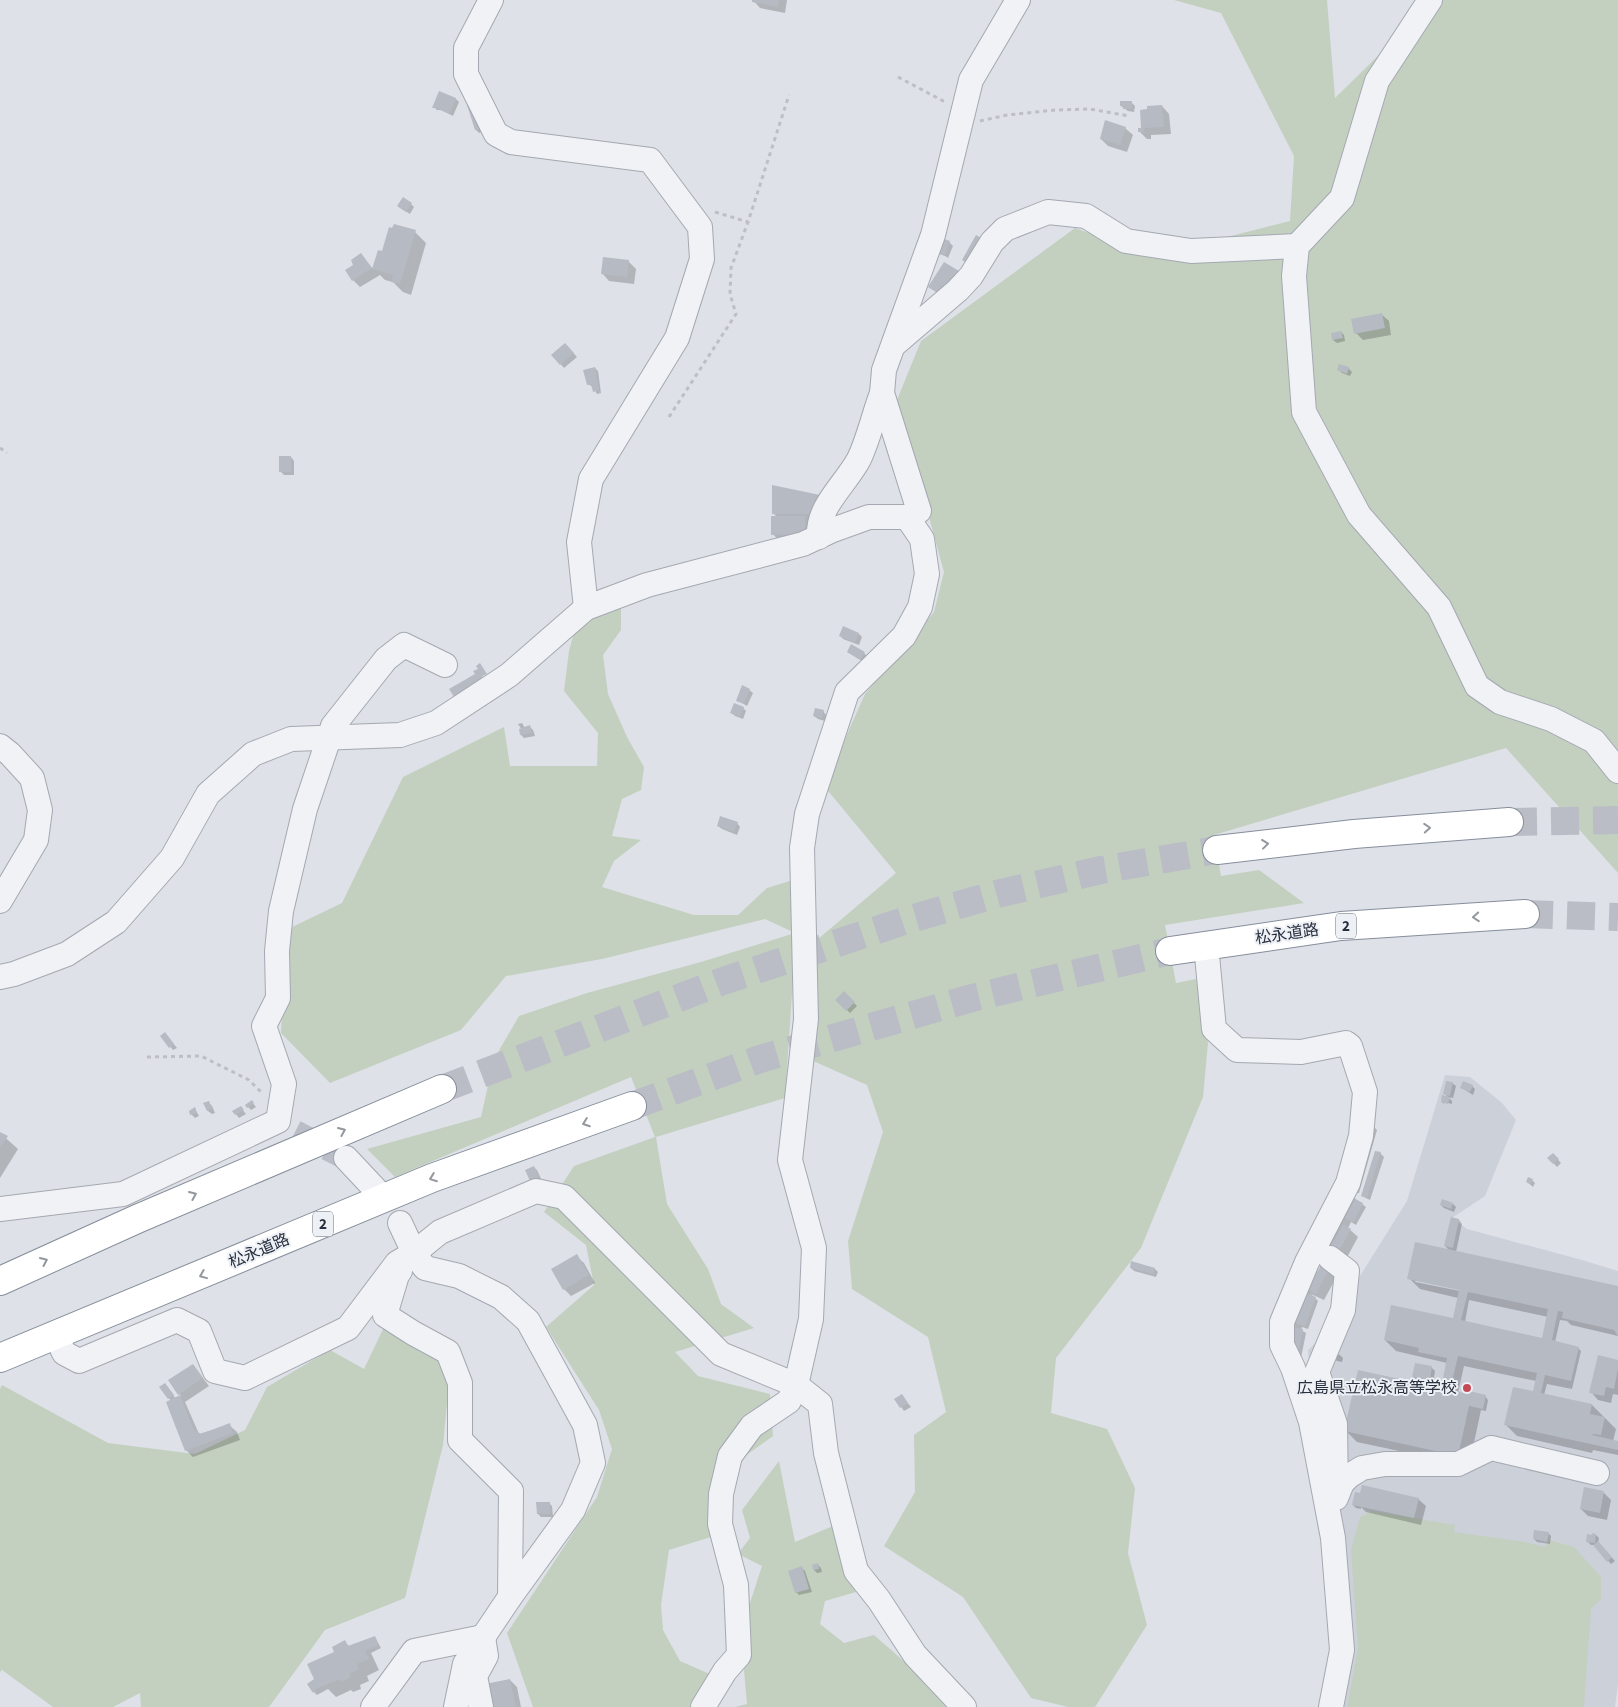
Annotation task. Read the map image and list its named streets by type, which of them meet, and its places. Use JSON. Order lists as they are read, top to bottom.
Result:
{
  "streets": {
    "highway": ["2", "松永道路"]
  },
  "places": ["広島県立松永高等学校"]
}
